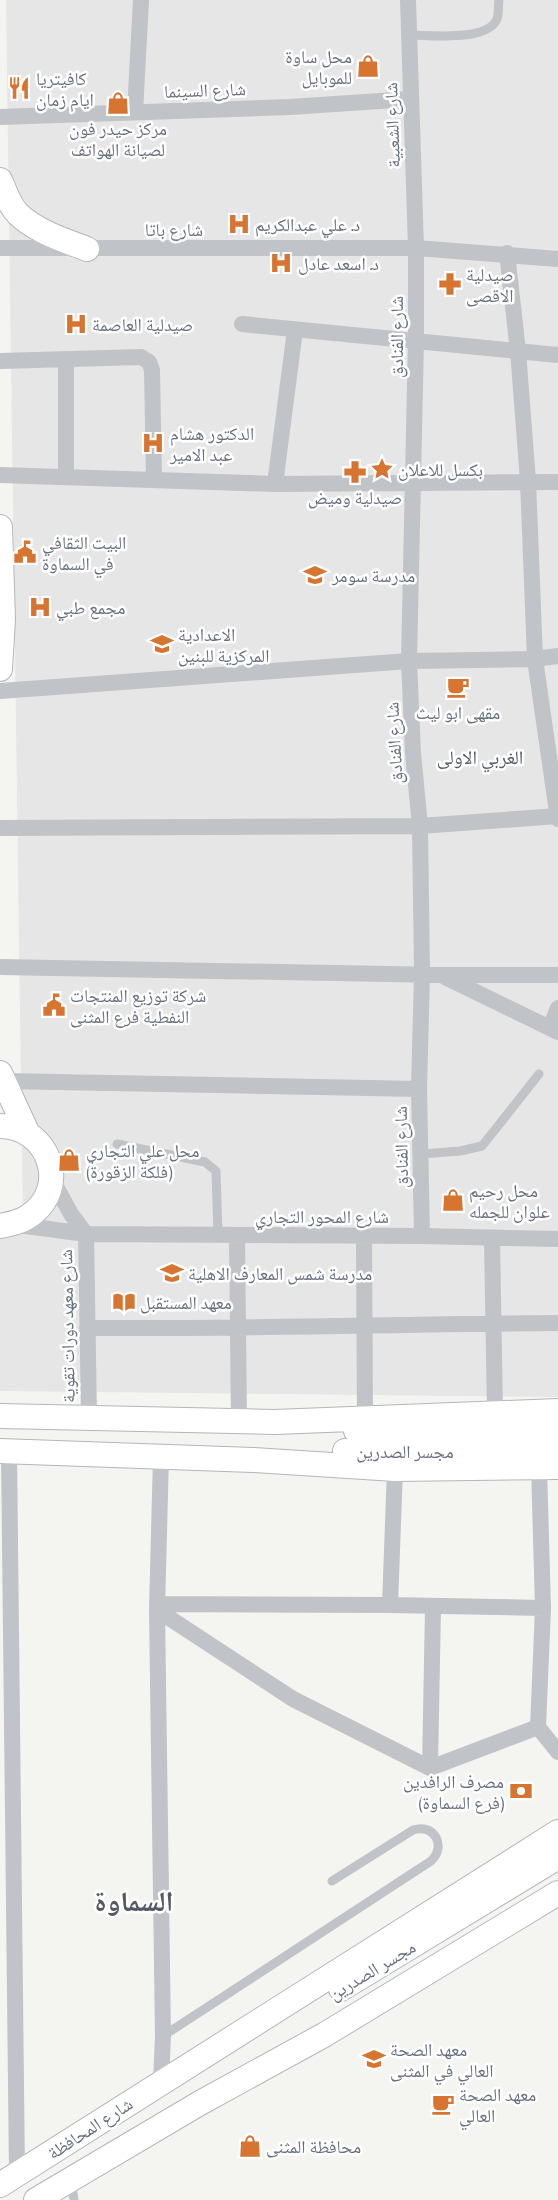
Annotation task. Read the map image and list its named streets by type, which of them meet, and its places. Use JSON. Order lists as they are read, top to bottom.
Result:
{
  "streets": {
    "main road": ["مجسر الصدرين", "شارع المحافظة"],
    "street": [
      "شارع السينما",
      "شارع الشعبية",
      "شارع باتا",
      "شارع الفنادق",
      "شارع المحور التجاري",
      "شارع معهد دورات تقوية"
    ]
  },
  "crossings": [
    ["شارع السينما", "شارع الشعبية"],
    ["شارع الشعبية", "شارع باتا"],
    ["شارع الشعبية", "شارع الفنادق"],
    ["شارع باتا", "شارع الفنادق"],
    ["شارع الفنادق", "شارع المحور التجاري"],
    ["شارع المحور التجاري", "شارع معهد دورات تقوية"],
    ["مجسر الصدرين", "شارع المحافظة"]
  ],
  "districts": ["الغربي الاولى", "السماوة"],
  "places": {
    "shop": [
      "محل ساوة للموبايل",
      "مركز حيدر فون لصيانة الهواتف",
      "محل علي التجاري (فلكة الزقورة)",
      "محل رحيم علوان للجمله",
      "محافظة المثنى"
    ],
    "restaurant": ["كافيتريا ايام زمان"],
    "hospital": [
      "د. علي عبدالكريم",
      "د. اسعد عادل",
      "صيدلية العاصمة",
      "الدكتور هشام عبد الامير",
      "مجمع طبي"
    ],
    "pharmacy": ["صيدلية الاقصى", "صيدلية وميض"],
    "place": ["بكسل للاعلان"],
    "public building": ["البيت الثقافي في السماوة", "شركة توزيع المنتجات النفطية فرع المثنى"],
    "school or university": [
      "مدرسة سومر",
      "الاعدادية المركزية للبنين",
      "مدرسة شمس المعارف الاهلية",
      "معهد الصحة العالي في المثنى"
    ],
    "cafe": ["مقهى ابو ليث", "معهد الصحة العالي"],
    "library": ["معهد المستقبل"],
    "bank": ["مصرف الرافدين (فرع السماوة)"]
  }
}
